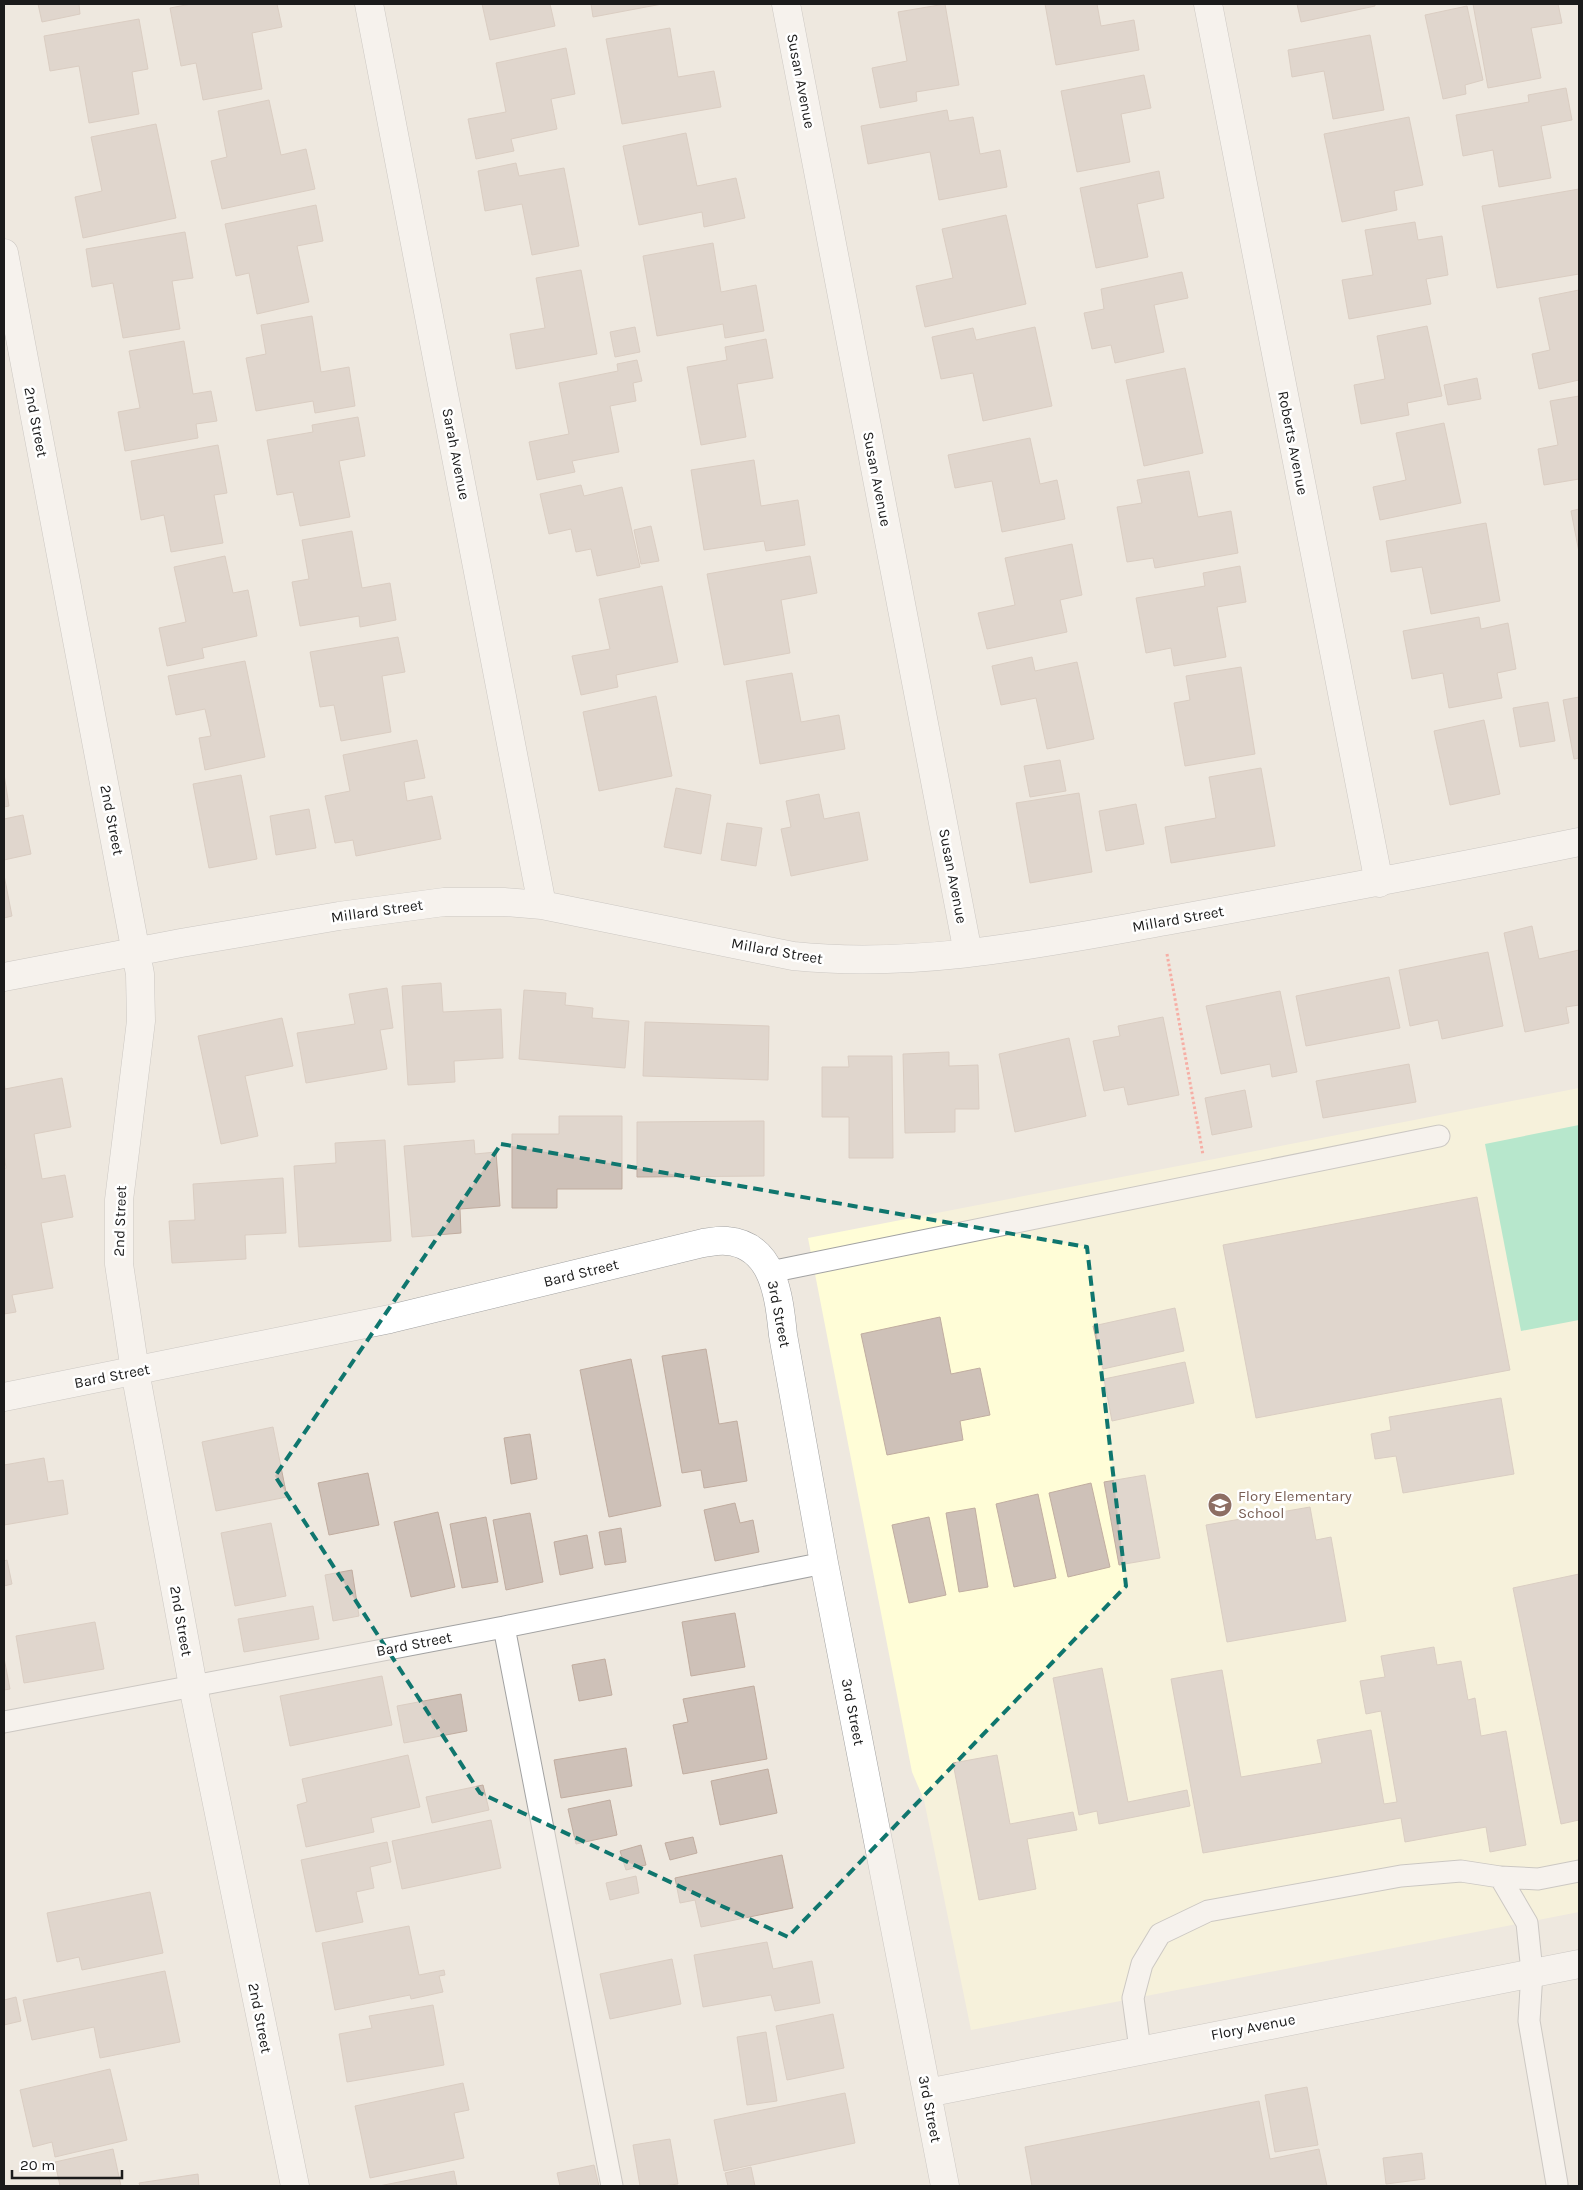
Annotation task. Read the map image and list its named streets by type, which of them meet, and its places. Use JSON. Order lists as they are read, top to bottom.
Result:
{
  "streets": {
    "street": [
      "Susan Avenue",
      "2nd Street",
      "Roberts Avenue",
      "Sarah Avenue",
      "Millard Street",
      "Bard Street",
      "3rd Street",
      "Flory Avenue"
    ]
  },
  "crossings": [
    ["Susan Avenue", "Millard Street"],
    ["2nd Street", "Millard Street"],
    ["2nd Street", "Bard Street"],
    ["Roberts Avenue", "Millard Street"],
    ["Sarah Avenue", "Millard Street"],
    ["Bard Street", "3rd Street"],
    ["3rd Street", "Flory Avenue"]
  ],
  "places": {
    "school or university": ["Flory Elementary School"]
  },
  "scale_bar": "20 m"
}
